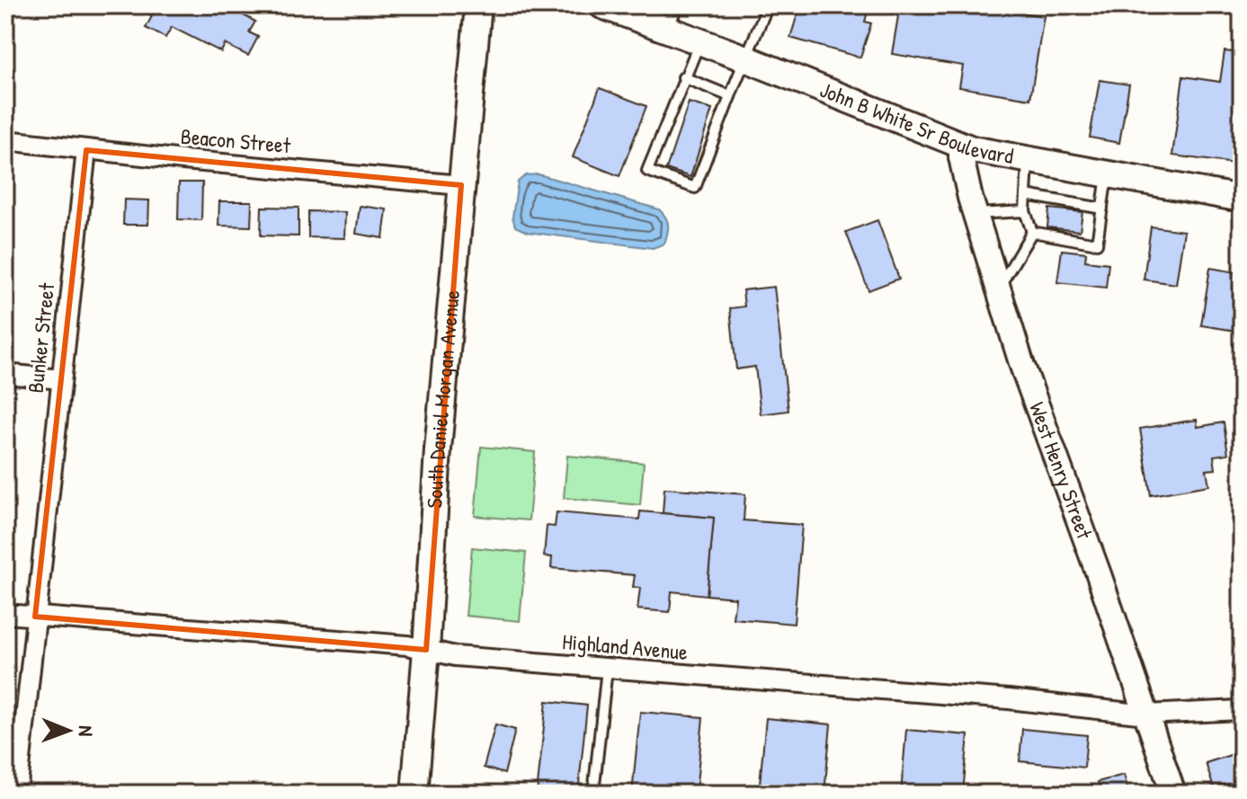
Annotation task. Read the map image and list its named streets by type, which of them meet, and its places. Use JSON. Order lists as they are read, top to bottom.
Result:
{
  "streets": {
    "main road": ["John B White Sr Boulevard", "South Daniel Morgan Avenue"],
    "street": [
      "Beacon Street",
      "Bunker Street",
      "West Henry Street",
      "Highland Avenue"
    ]
  },
  "crossings": [
    ["John B White Sr Boulevard", "West Henry Street"],
    ["Beacon Street", "Bunker Street"],
    ["Beacon Street", "South Daniel Morgan Avenue"],
    ["Bunker Street", "Highland Avenue"],
    ["South Daniel Morgan Avenue", "Highland Avenue"],
    ["West Henry Street", "Highland Avenue"]
  ],
  "north": "right"
}
